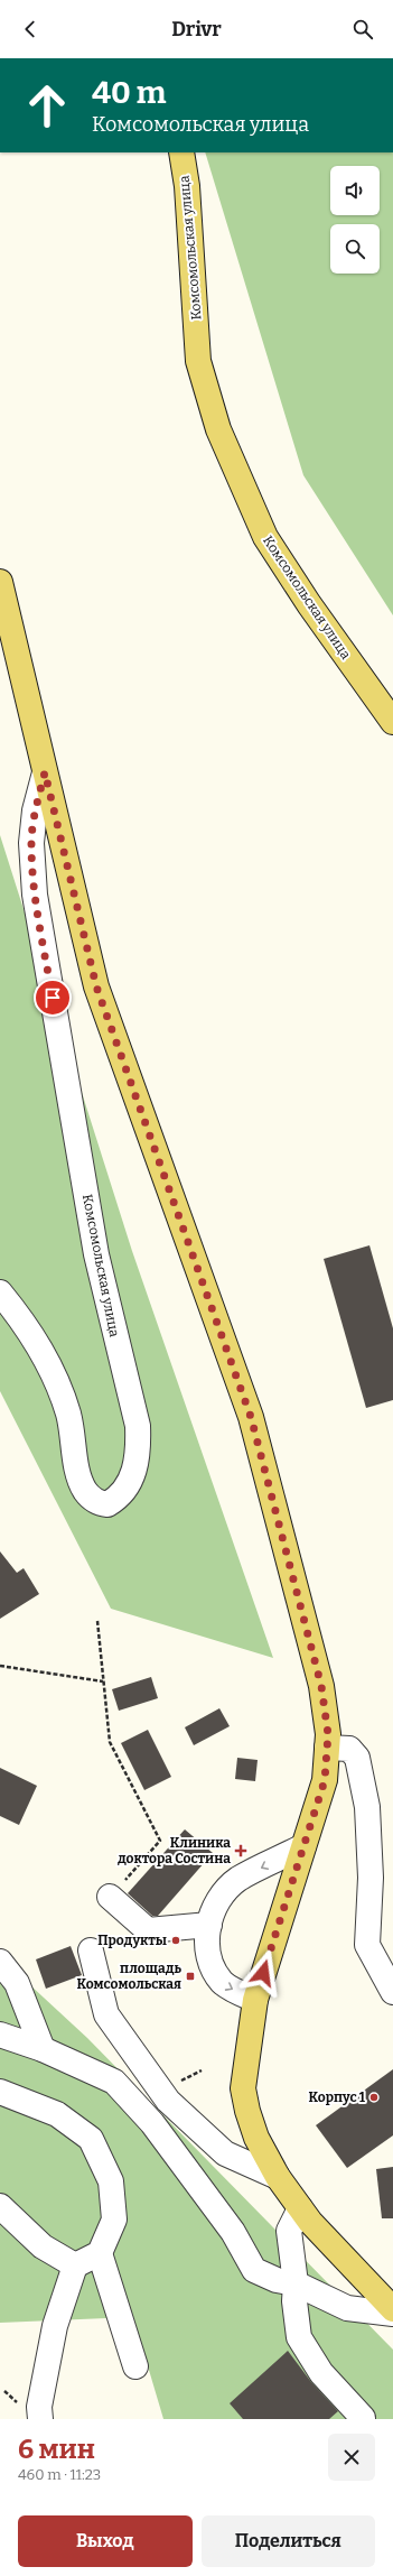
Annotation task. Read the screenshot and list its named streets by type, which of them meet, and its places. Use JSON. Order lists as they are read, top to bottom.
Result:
{
  "streets": {
    "main road": ["Комсомольская улица"]
  },
  "places": {
    "health": ["Клиника доктора Состина"],
    "other": ["Продукты", "Корпус 1"],
    "transit": ["площадь Комсомольская"]
  },
  "page": {
    "header": "Drivr",
    "turn": ["40 m", "Комсомольская улица"],
    "heading": ["6 мин", "460 m · 11:23"],
    "buttons": ["Выход", "Поделиться"]
  }
}
